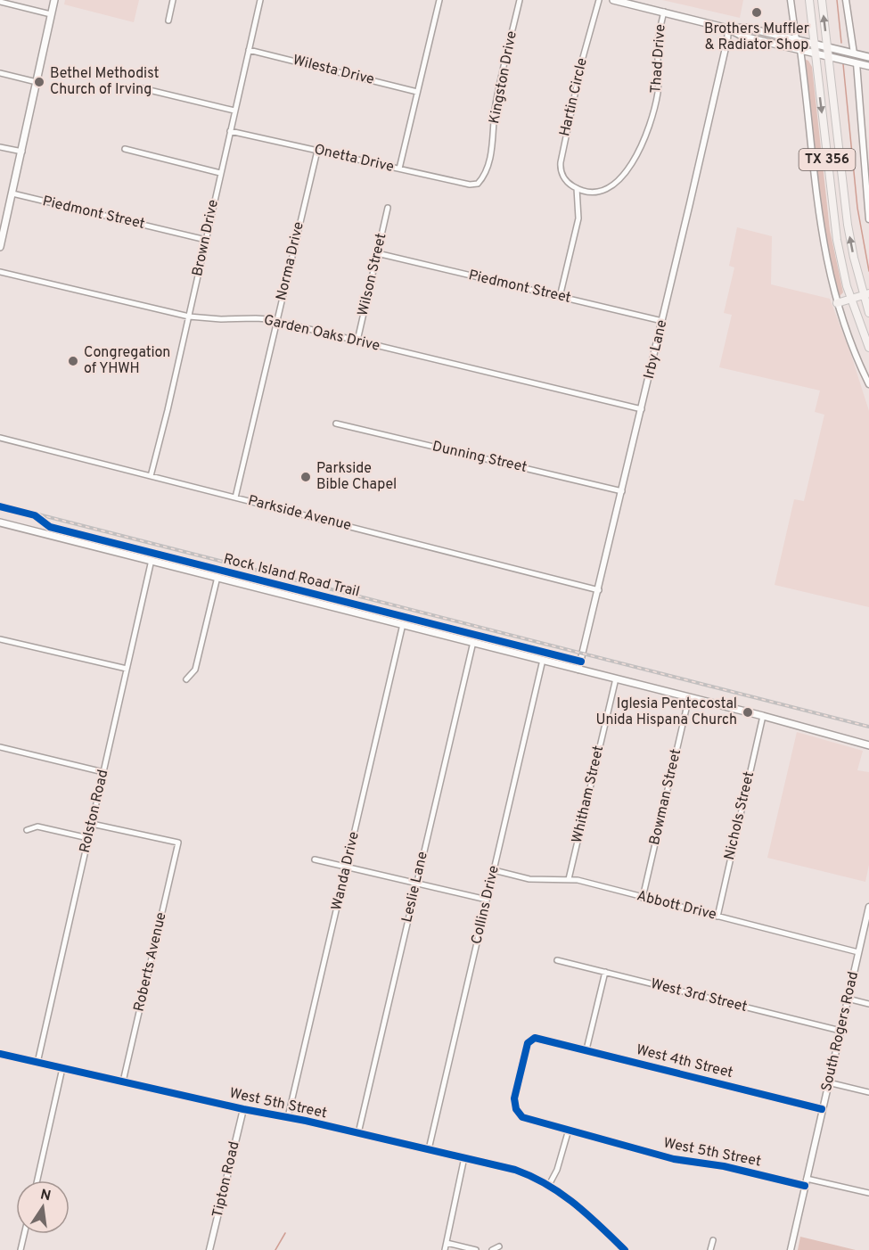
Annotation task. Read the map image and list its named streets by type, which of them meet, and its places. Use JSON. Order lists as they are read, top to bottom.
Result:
{
  "streets": {
    "main road": ["TX 356"],
    "street": [
      "Thad Drive",
      "Wilesta Drive",
      "Kingston Drive",
      "Hartin Circle",
      "Onetta Drive",
      "Piedmont Street",
      "Brown Drive",
      "Norma Drive",
      "Wilson Street",
      "Garden Oaks Drive",
      "Irby Lane",
      "Dunning Street",
      "Parkside Avenue",
      "Whitham Street",
      "Bowman Street",
      "Rolston Road",
      "Nichols Street",
      "Wanda Drive",
      "Leslie Lane",
      "Collins Drive",
      "Abbott Drive",
      "Roberts Avenue",
      "West 3rd Street",
      "South Rogers Road",
      "West 4th Street",
      "West 5th Street",
      "Tipton Road"
    ],
    "cycle path": ["Rock Island Road Trail"]
  },
  "crossings": [
    ["Thad Drive", "Hartin Circle"],
    ["Wilesta Drive", "Brown Drive"],
    ["Kingston Drive", "Onetta Drive"],
    ["Onetta Drive", "Brown Drive"],
    ["Onetta Drive", "Norma Drive"],
    ["Piedmont Street", "Brown Drive"],
    ["Piedmont Street", "Wilson Street"],
    ["Piedmont Street", "Irby Lane"],
    ["Brown Drive", "Garden Oaks Drive"],
    ["Brown Drive", "Parkside Avenue"],
    ["Norma Drive", "Garden Oaks Drive"],
    ["Norma Drive", "Parkside Avenue"],
    ["Wilson Street", "Garden Oaks Drive"],
    ["Garden Oaks Drive", "Irby Lane"],
    ["Irby Lane", "Dunning Street"],
    ["Irby Lane", "Parkside Avenue"],
    ["Whitham Street", "Abbott Drive"],
    ["Bowman Street", "Abbott Drive"],
    ["Rolston Road", "Roberts Avenue"],
    ["Rolston Road", "West 5th Street"],
    ["Nichols Street", "Abbott Drive"],
    ["Wanda Drive", "West 5th Street"],
    ["Leslie Lane", "West 5th Street"],
    ["Collins Drive", "Abbott Drive"],
    ["Collins Drive", "West 5th Street"],
    ["Abbott Drive", "South Rogers Road"],
    ["Roberts Avenue", "West 5th Street"],
    ["West 3rd Street", "South Rogers Road"],
    ["South Rogers Road", "West 4th Street"],
    ["South Rogers Road", "West 5th Street"],
    ["West 4th Street", "West 5th Street"],
    ["West 5th Street", "Tipton Road"]
  ],
  "places": [
    "Brothers Muffler & Radiator Shop",
    "Bethel Methodist Church of Irving",
    "Congregation of YHWH",
    "Parkside Bible Chapel",
    "Iglesia Pentecostal Unida Hispana Church"
  ],
  "north": "top"
}
